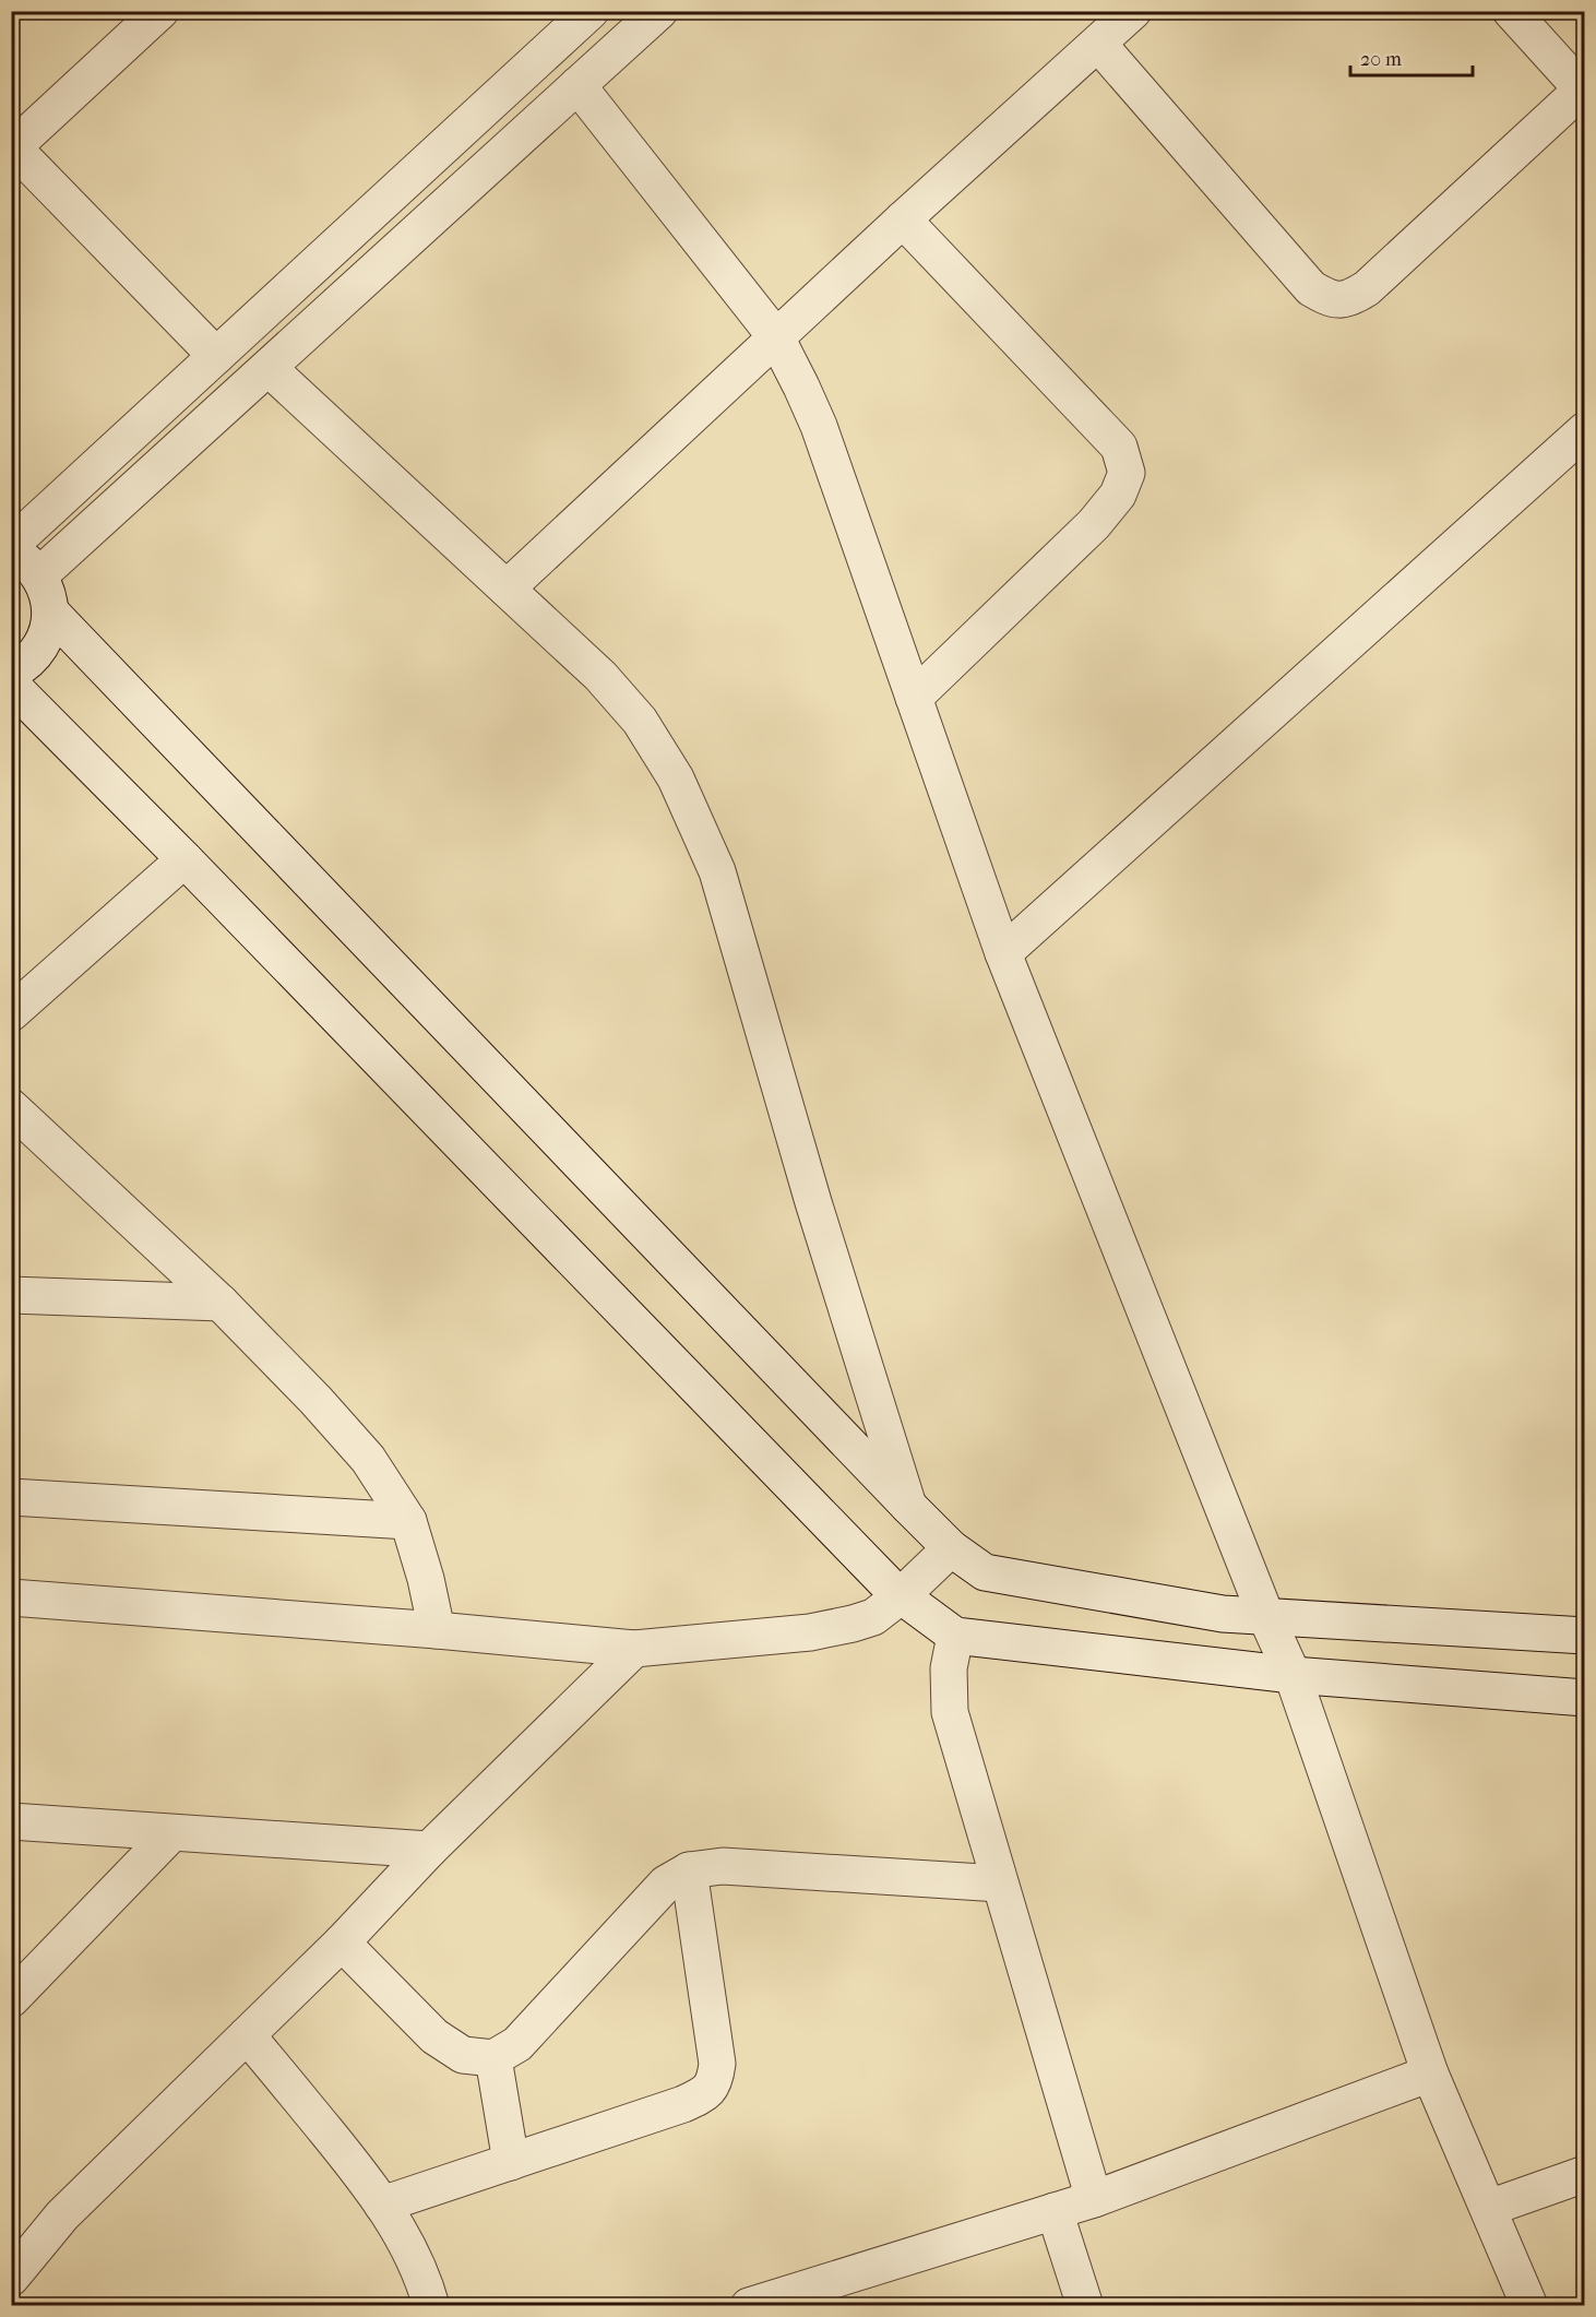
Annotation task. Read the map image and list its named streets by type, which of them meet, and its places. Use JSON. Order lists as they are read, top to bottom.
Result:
{
  "scale_bar": "20 m"
}
